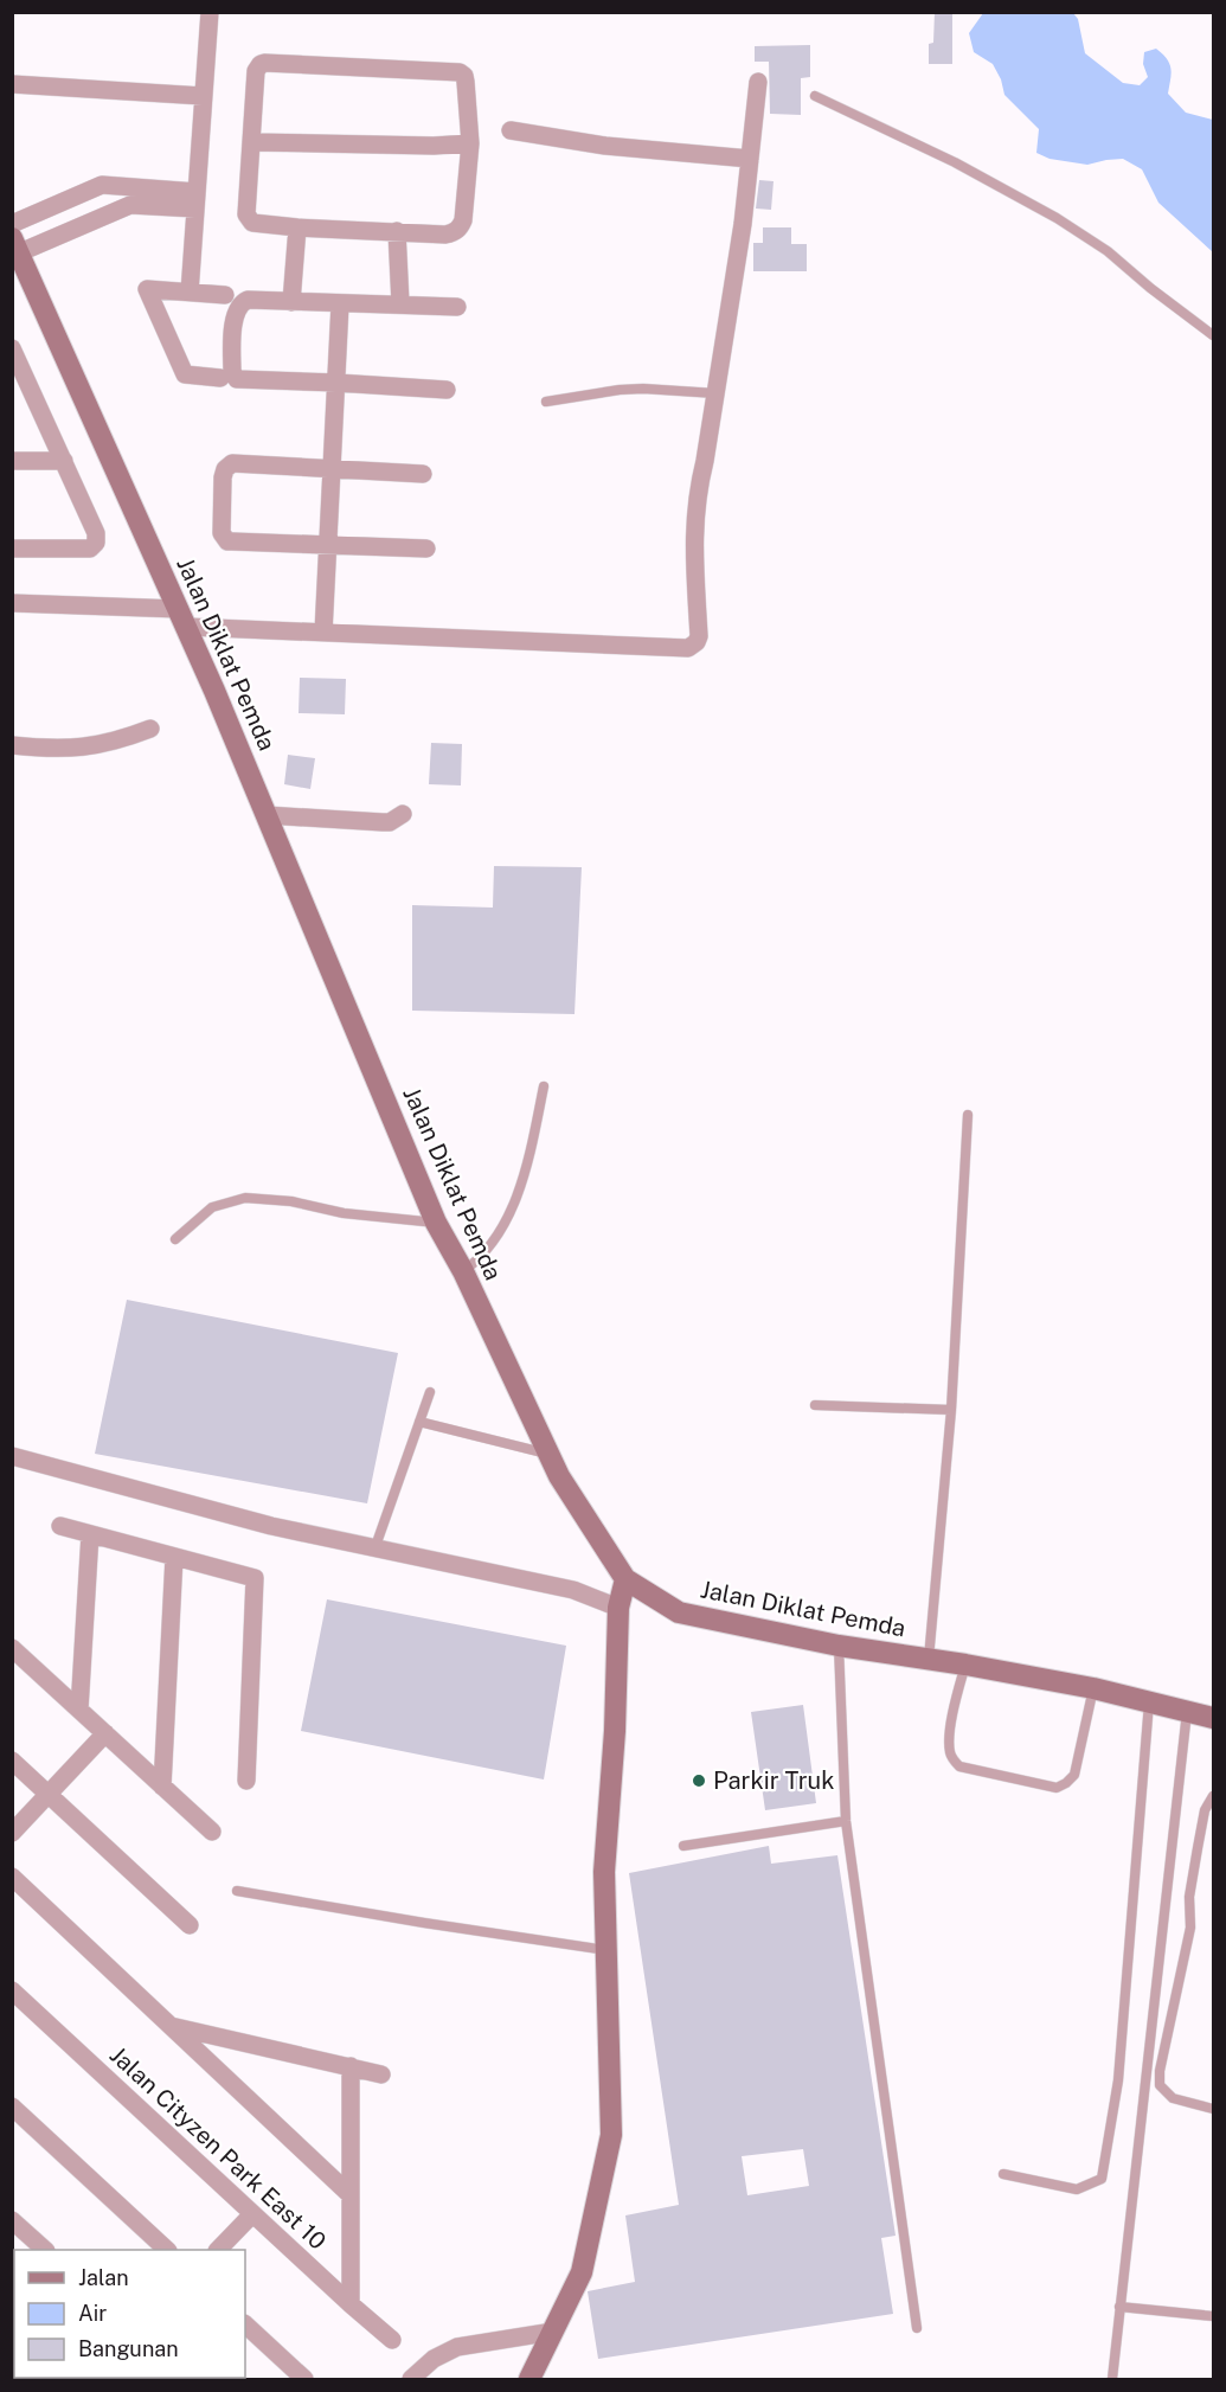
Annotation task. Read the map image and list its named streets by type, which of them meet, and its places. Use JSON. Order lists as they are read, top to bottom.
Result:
{
  "streets": {
    "street": ["Jalan Diklat Pemda", "Jalan Cityzen Park East 10"]
  },
  "places": ["Parkir Truk"],
  "legend": ["Jalan", "Air", "Bangunan"]
}
